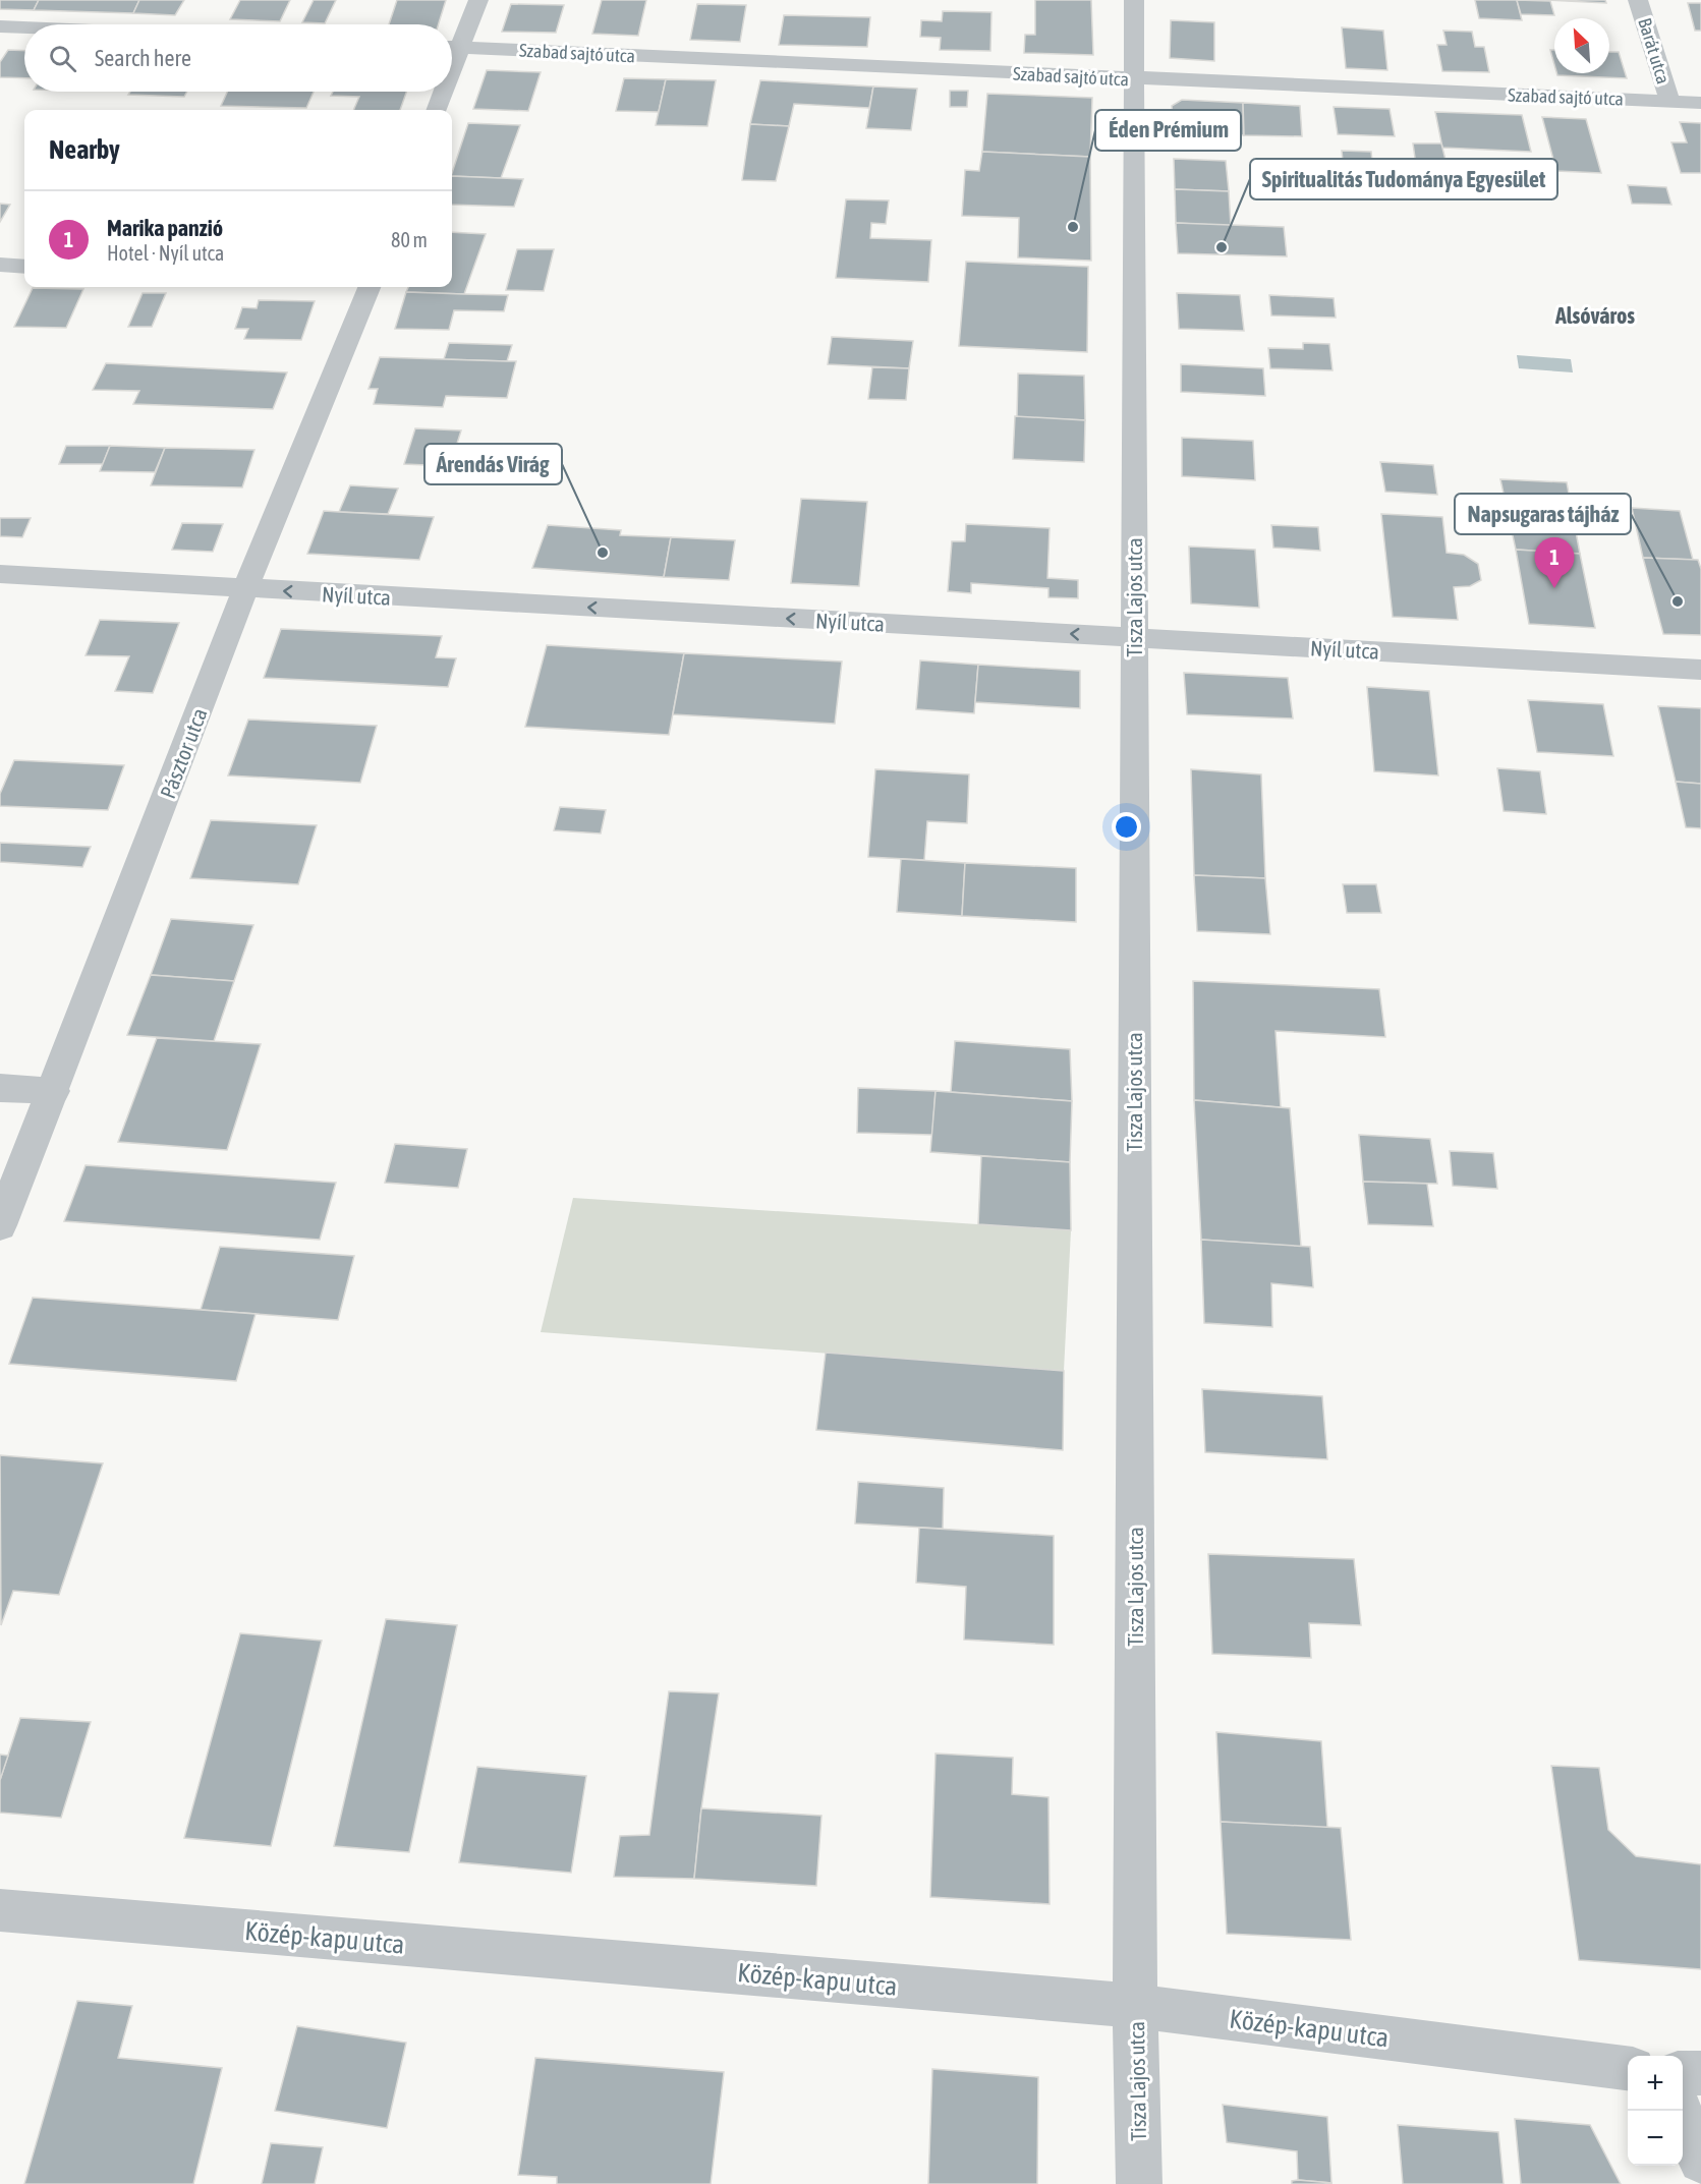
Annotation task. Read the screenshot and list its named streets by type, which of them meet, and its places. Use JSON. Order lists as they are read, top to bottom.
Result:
{
  "streets": {
    "street": [
      "Barát utca",
      "Szabad sajtó utca",
      "Nyíl utca",
      "Tisza Lajos utca",
      "Pásztor utca",
      "Közép-kapu utca"
    ]
  },
  "crossings": [
    ["Barát utca", "Szabad sajtó utca"],
    ["Szabad sajtó utca", "Tisza Lajos utca"],
    ["Nyíl utca", "Tisza Lajos utca"],
    ["Nyíl utca", "Pásztor utca"],
    ["Tisza Lajos utca", "Közép-kapu utca"]
  ],
  "one_way": ["Nyíl utca"],
  "districts": ["Alsóváros"],
  "places": [
    "Éden Prémium",
    "Spiritualitás Tudománya Egyesület",
    "Árendás Virág",
    "Napsugaras tájház"
  ],
  "north": "top left",
  "page": {
    "search": "Search here",
    "heading": "Nearby",
    "list": [
      {
        "mark": "1",
        "name": "Marika panzió",
        "note": "Hotel · Nyíl utca",
        "value": "80 m"
      }
    ],
    "pins": "1",
    "map_buttons": ["+", "−"]
  }
}
